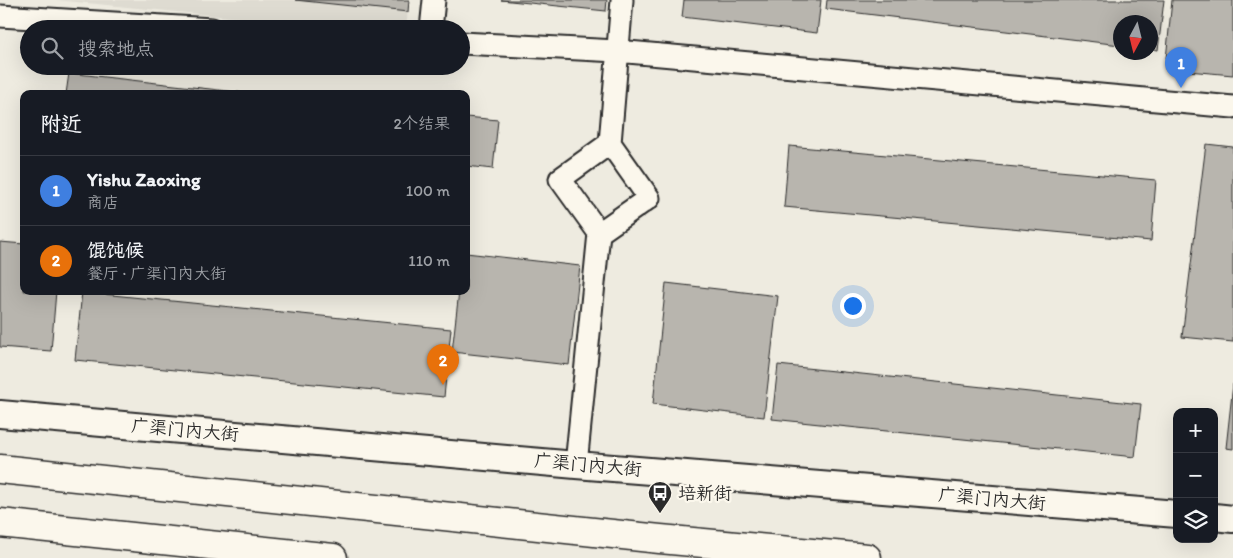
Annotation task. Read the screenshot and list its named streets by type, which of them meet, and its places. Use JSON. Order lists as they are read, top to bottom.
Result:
{
  "streets": {
    "street": ["广渠门内大街"]
  },
  "places": {
    "bus stop": ["培新街"]
  },
  "north": "bottom",
  "page": {
    "search": "搜索地点",
    "pins": ["1", "2"],
    "heading": ["附近", "2个结果"],
    "list": [
      {
        "mark": "1",
        "name": "Yishu Zaoxing",
        "note": "商店",
        "value": "100 m"
      },
      {
        "mark": "2",
        "name": "馄饨候",
        "note": "餐厅 · 广渠门内大街",
        "value": "110 m"
      }
    ],
    "map_buttons": ["+", "−"]
  }
}
